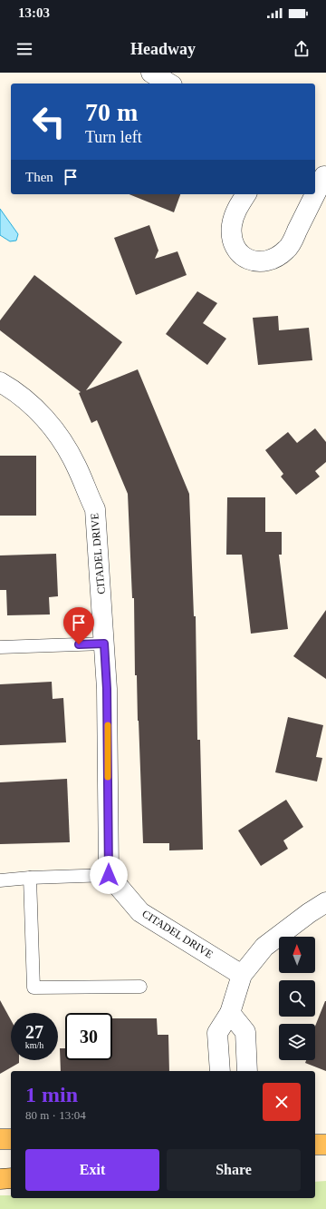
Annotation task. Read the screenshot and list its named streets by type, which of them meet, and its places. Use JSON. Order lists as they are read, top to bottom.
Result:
{
  "streets": {
    "street": ["CITADEL DRIVE"]
  },
  "north": "top",
  "page": {
    "status": "13:03",
    "header": "Headway",
    "turn": ["70 m", "Turn left"],
    "then": "Then",
    "speed": "27 km/h",
    "limit": "30",
    "heading": ["1 min", "80 m · 13:04"],
    "buttons": ["Exit", "Share"]
  }
}
